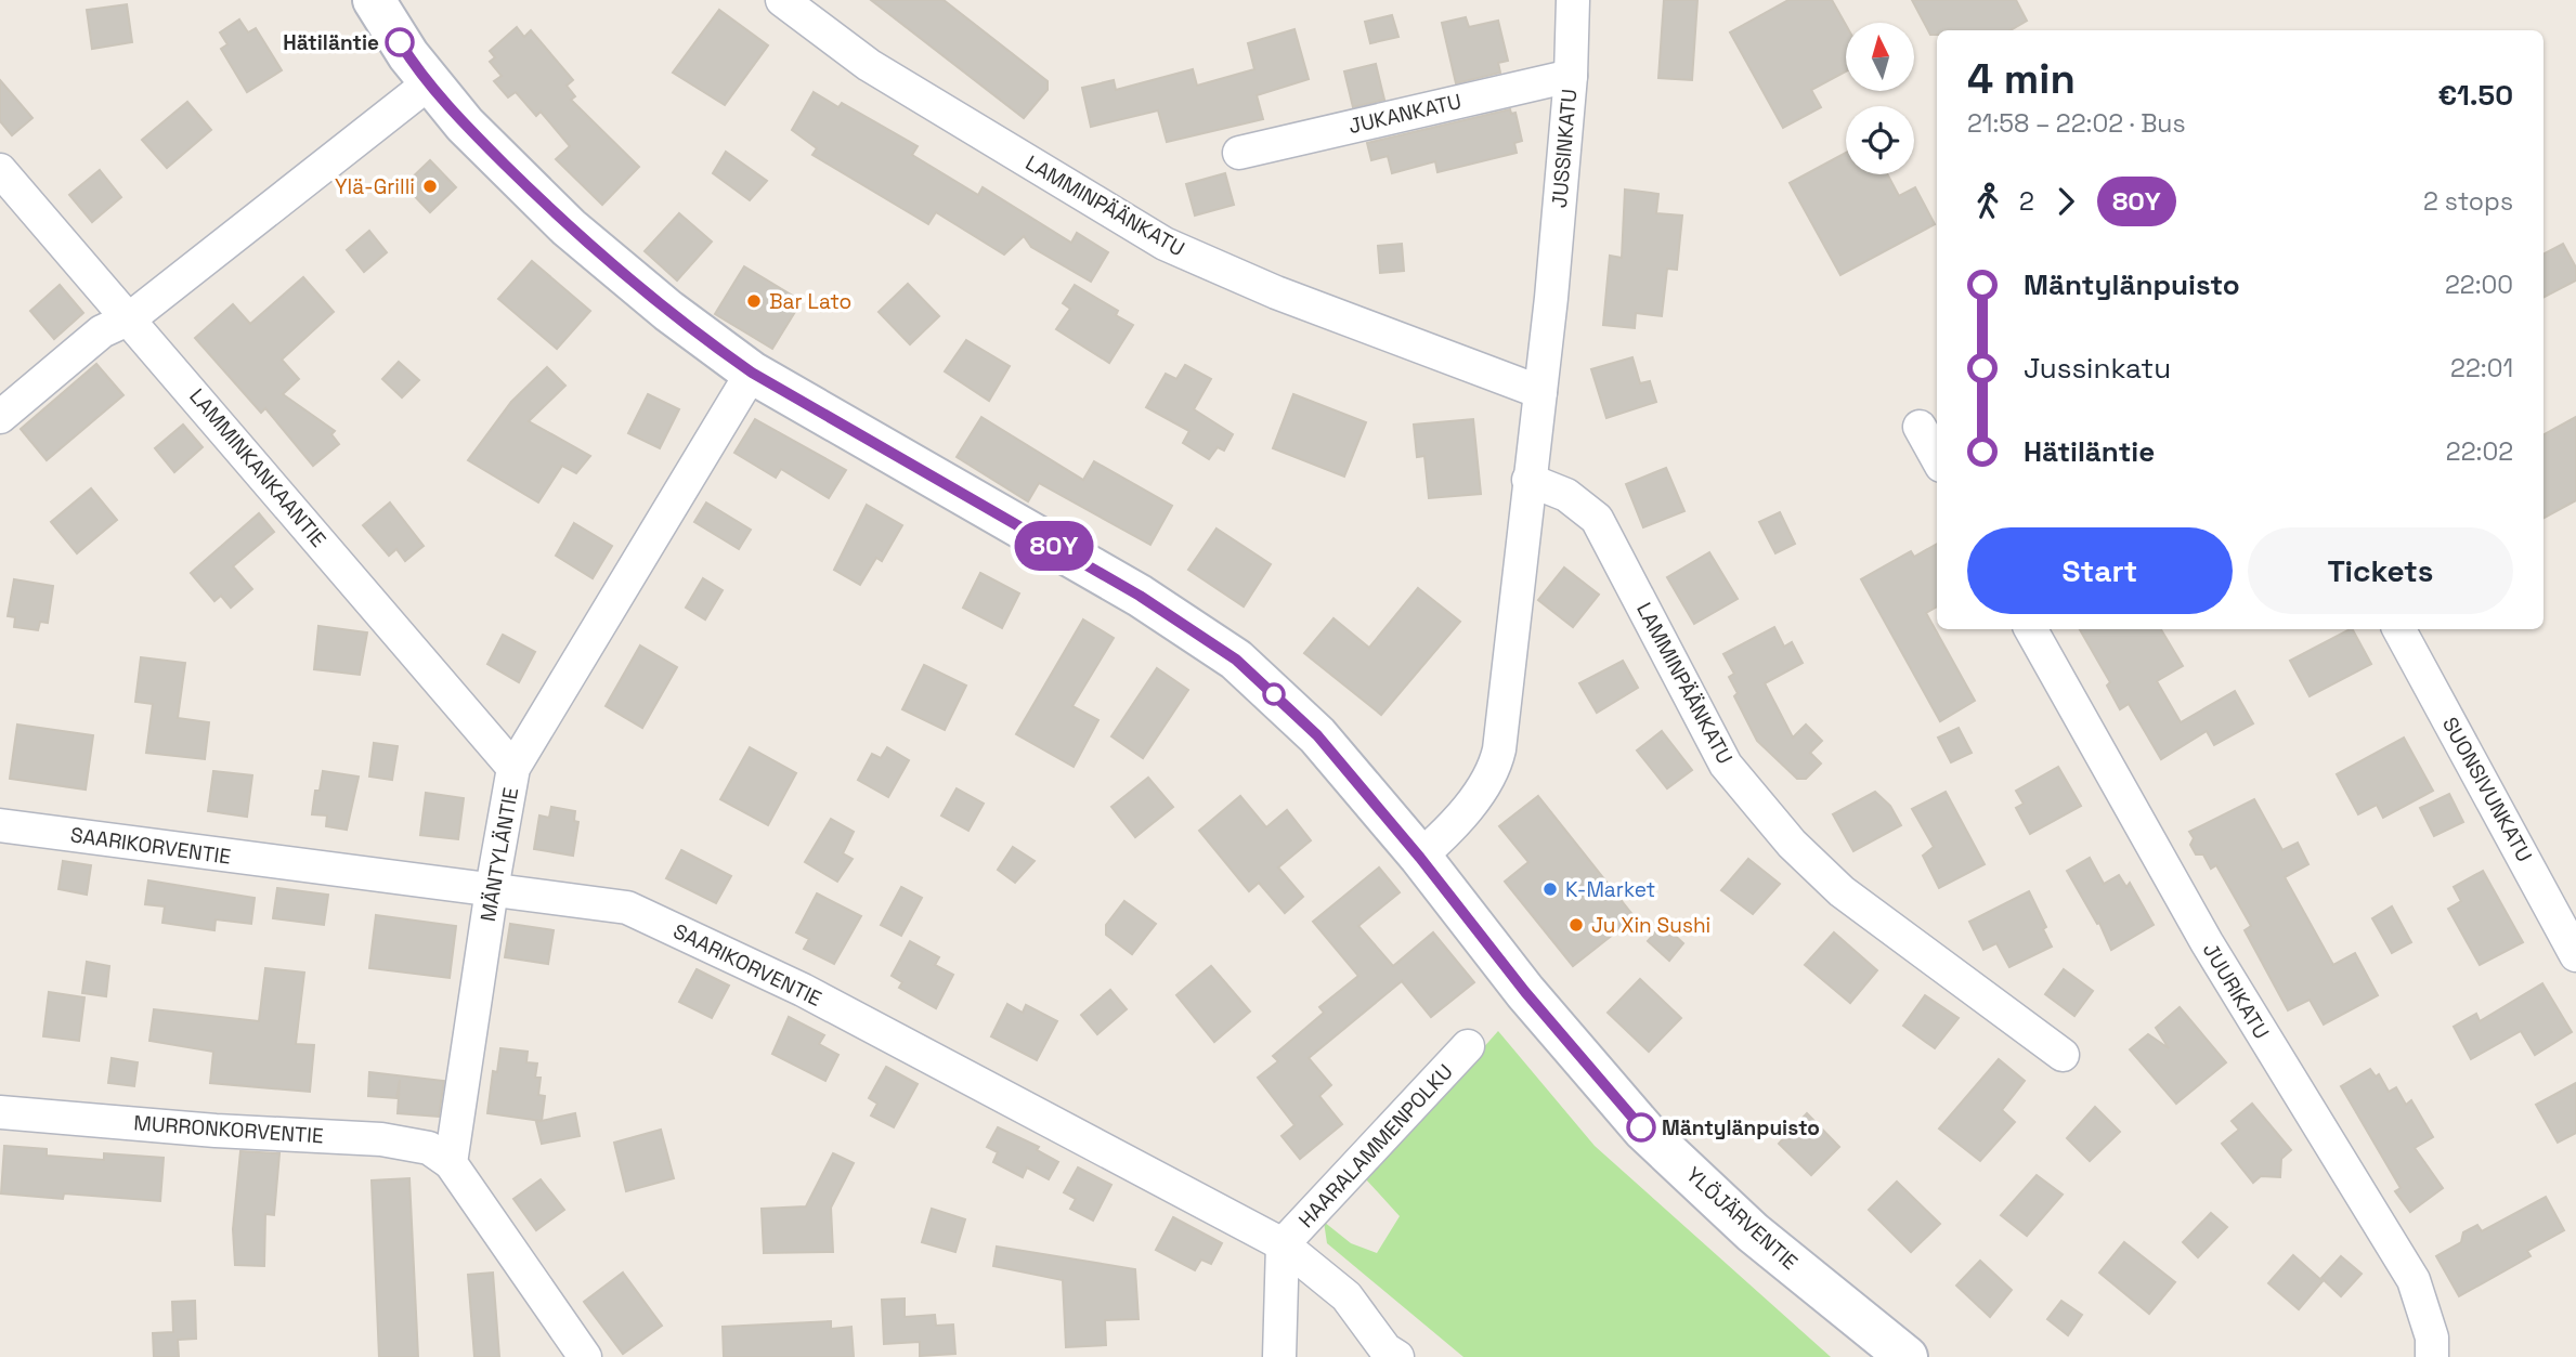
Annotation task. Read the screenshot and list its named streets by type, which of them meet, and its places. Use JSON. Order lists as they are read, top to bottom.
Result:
{
  "streets": {
    "main road": ["YLÖJÄRVENTIE"],
    "street": [
      "JUKANKATU",
      "JUSSINKATU",
      "LAMMINPÄÄNKATU",
      "LAMMINKANKAANTIE",
      "SUONSIVUNKATU",
      "SAARIKORVENTIE",
      "MÄNTYLÄNTIE",
      "JUURIKATU",
      "MURRONKORVENTIE",
      "HAARALAMMENPOLKU"
    ]
  },
  "crossings": [
    ["JUKANKATU", "JUSSINKATU"],
    ["JUSSINKATU", "LAMMINPÄÄNKATU"],
    ["JUSSINKATU", "YLÖJÄRVENTIE"],
    ["LAMMINKANKAANTIE", "MÄNTYLÄNTIE"],
    ["SAARIKORVENTIE", "MÄNTYLÄNTIE"],
    ["SAARIKORVENTIE", "HAARALAMMENPOLKU"],
    ["MÄNTYLÄNTIE", "MURRONKORVENTIE"],
    ["MÄNTYLÄNTIE", "YLÖJÄRVENTIE"]
  ],
  "places": [
    "Hätiläntie",
    "Ylä-Grilli",
    "Bar Lato",
    "K-Market",
    "Ju Xin Sushi",
    "Mäntylänpuisto"
  ],
  "lines": ["bus line 80Y"],
  "north": "top",
  "page": {
    "on_map": "80Y",
    "heading": ["4 min", "21:58 – 22:02 · Bus", "€1.50"],
    "legs": ["2", "80Y", "2 stops"],
    "list": [
      {
        "name": "Mäntylänpuisto",
        "value": "22:00"
      },
      {
        "name": "Jussinkatu",
        "value": "22:01"
      },
      {
        "name": "Hätiläntie",
        "value": "22:02"
      }
    ],
    "buttons": ["Start", "Tickets"]
  }
}
